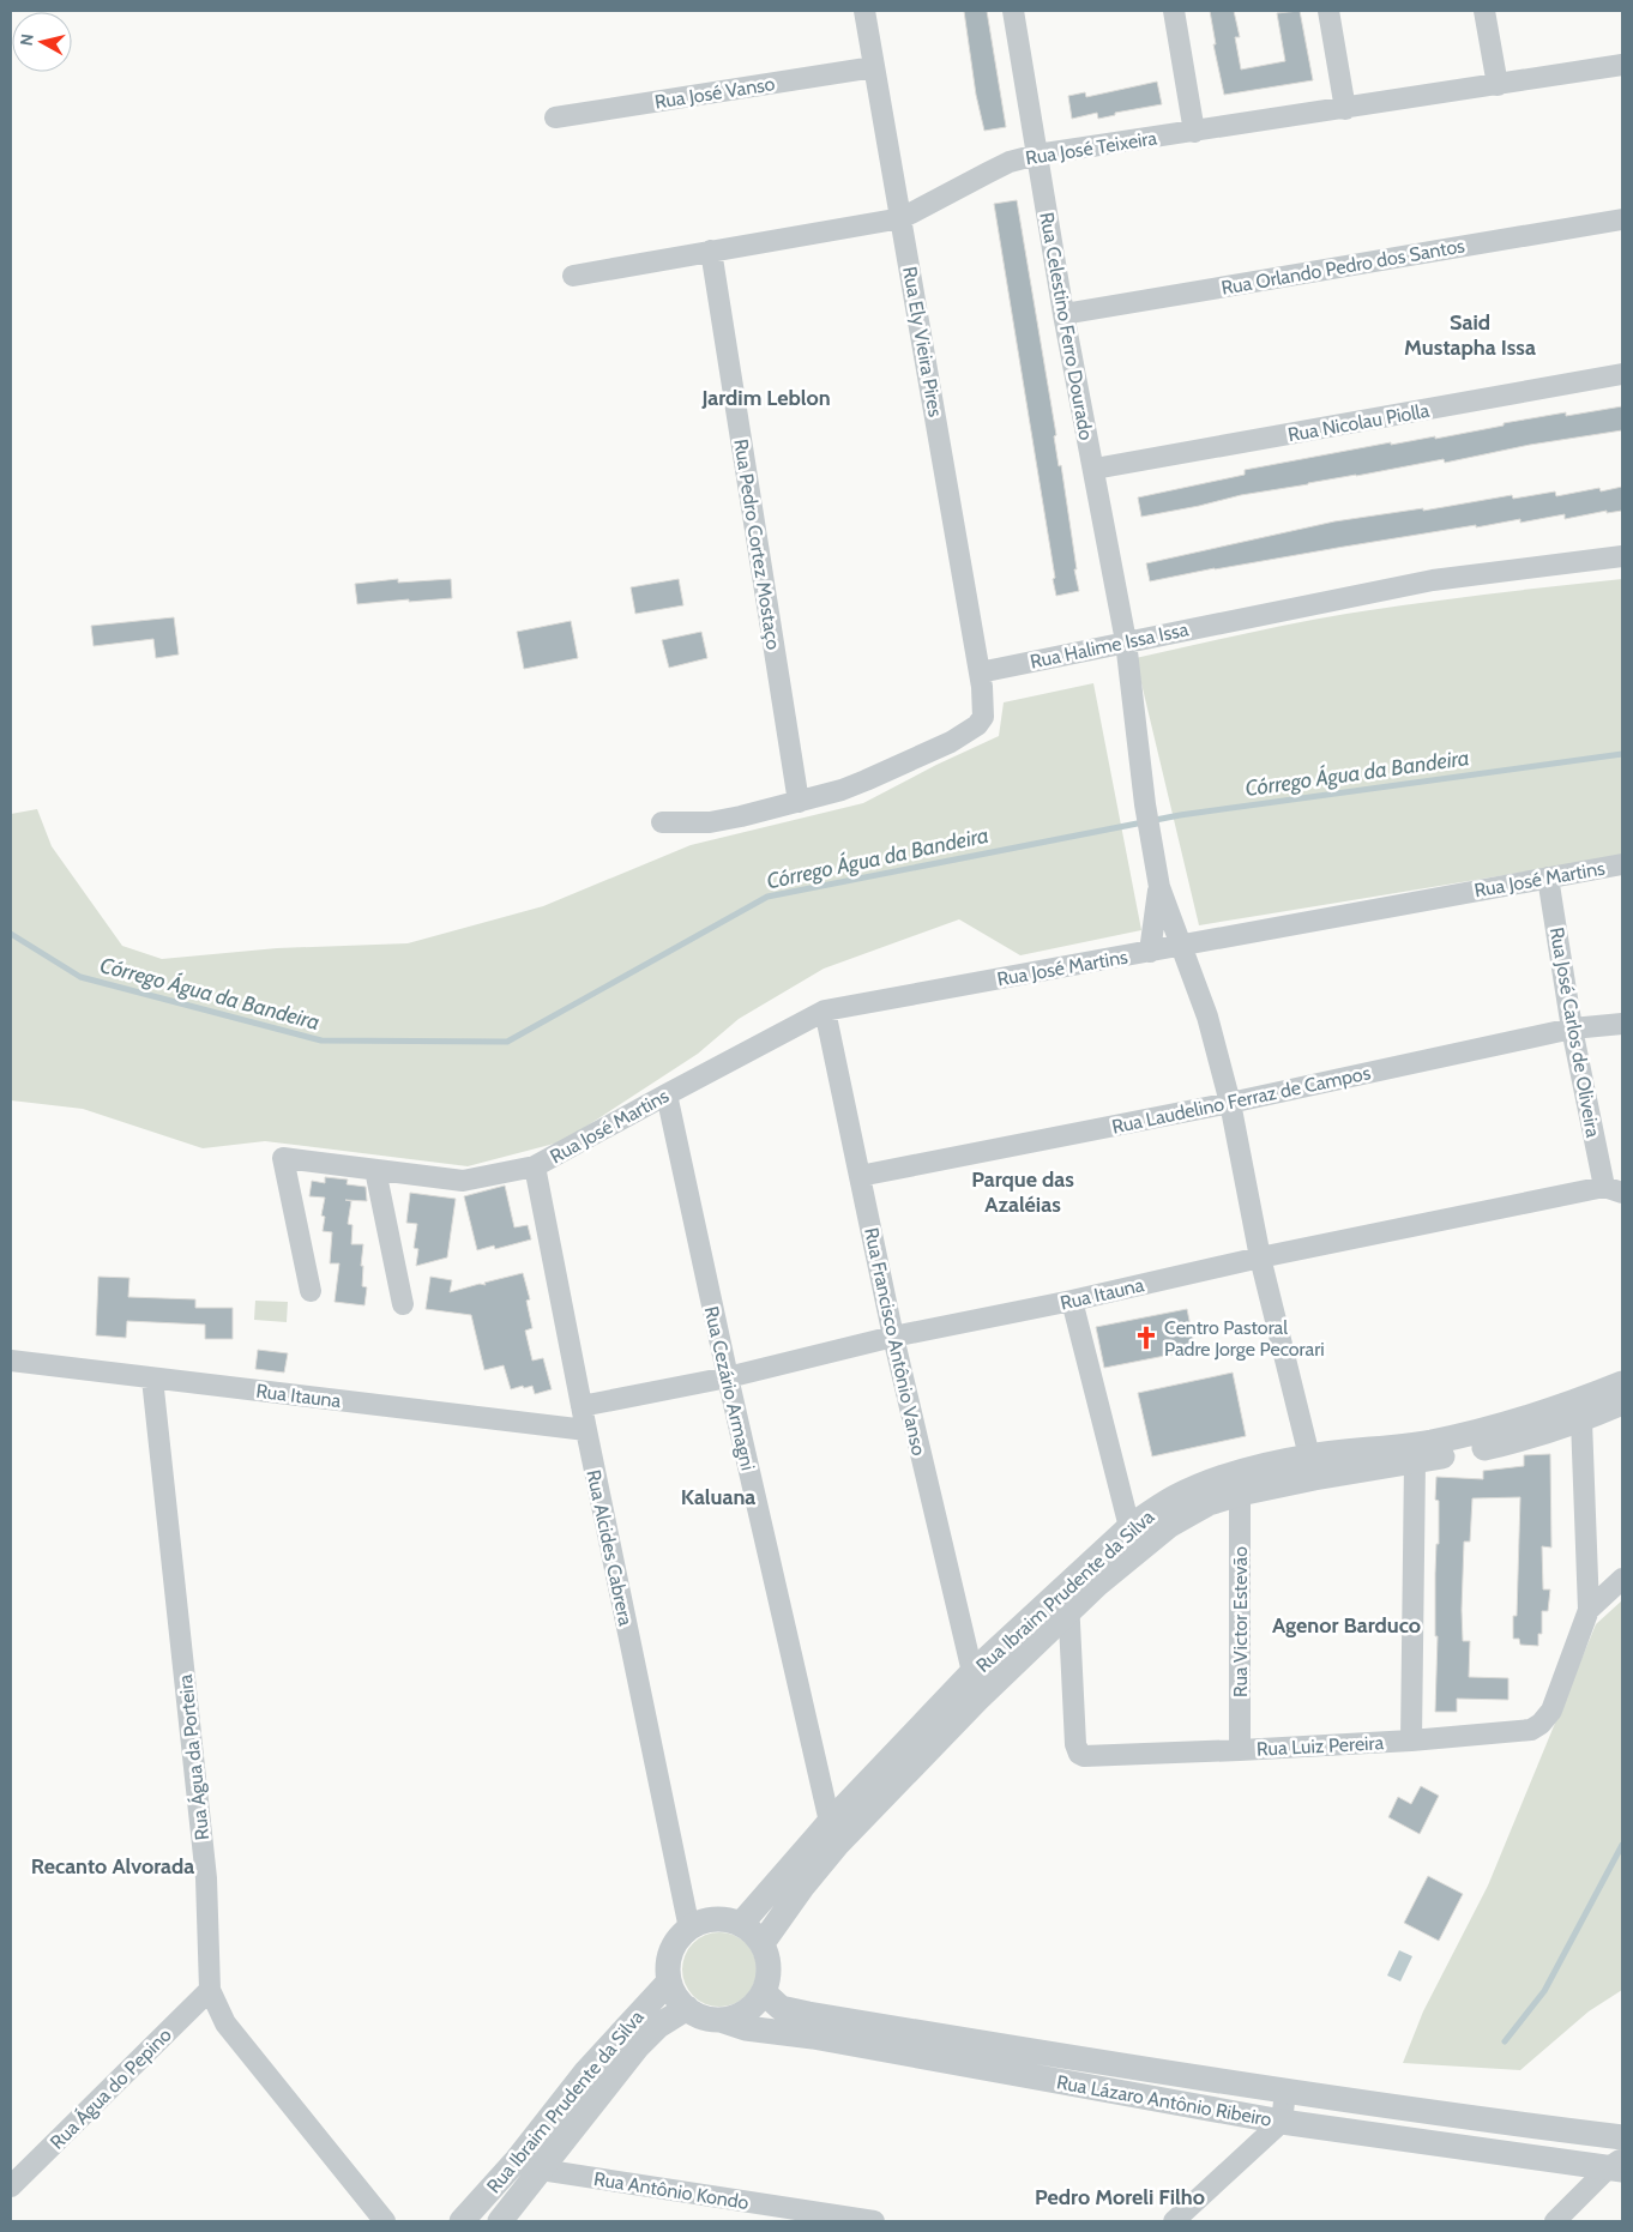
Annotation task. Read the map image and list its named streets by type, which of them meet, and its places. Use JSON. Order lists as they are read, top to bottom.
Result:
{
  "streets": {
    "street": [
      "Rua José Vanso",
      "Rua José Teixeira",
      "Rua Orlando Pedro dos Santos",
      "Rua Celestino Ferro Dourado",
      "Rua Ely Vieira Pires",
      "Rua Nicolau Piolla",
      "Rua Pedro Cortez Mostaço",
      "Rua Halime Issa Issa",
      "Rua José Martins",
      "Rua José Carlos de Oliveira",
      "Rua Laudelino Ferraz de Campos",
      "Rua Itauna",
      "Rua Francisco Antônio Vanso",
      "Rua Cezário Armagni",
      "Rua Alcides Cabrera",
      "Rua Ibraim Prudente da Silva",
      "Rua Victor Estevão",
      "Rua Luiz Pereira",
      "Rua Água da Porteira",
      "Rua Água do Pepino",
      "Rua Lázaro Antônio Ribeiro",
      "Rua Antônio Kondo"
    ]
  },
  "crossings": [
    ["Rua José Vanso", "Rua Ely Vieira Pires"],
    ["Rua José Teixeira", "Rua Celestino Ferro Dourado"],
    ["Rua José Teixeira", "Rua Ely Vieira Pires"],
    ["Rua José Teixeira", "Rua Pedro Cortez Mostaço"],
    ["Rua Orlando Pedro dos Santos", "Rua Celestino Ferro Dourado"],
    ["Rua Celestino Ferro Dourado", "Rua Nicolau Piolla"],
    ["Rua Celestino Ferro Dourado", "Rua Halime Issa Issa"],
    ["Rua Ely Vieira Pires", "Rua Halime Issa Issa"],
    ["Rua José Martins", "Rua José Carlos de Oliveira"],
    ["Rua José Martins", "Rua Francisco Antônio Vanso"],
    ["Rua José Martins", "Rua Cezário Armagni"],
    ["Rua José Martins", "Rua Alcides Cabrera"],
    ["Rua José Carlos de Oliveira", "Rua Laudelino Ferraz de Campos"],
    ["Rua José Carlos de Oliveira", "Rua Itauna"],
    ["Rua Laudelino Ferraz de Campos", "Rua Francisco Antônio Vanso"],
    ["Rua Itauna", "Rua Francisco Antônio Vanso"],
    ["Rua Itauna", "Rua Cezário Armagni"],
    ["Rua Itauna", "Rua Alcides Cabrera"],
    ["Rua Itauna", "Rua Água da Porteira"],
    ["Rua Francisco Antônio Vanso", "Rua Ibraim Prudente da Silva"],
    ["Rua Cezário Armagni", "Rua Ibraim Prudente da Silva"],
    ["Rua Alcides Cabrera", "Rua Ibraim Prudente da Silva"],
    ["Rua Alcides Cabrera", "Rua Lázaro Antônio Ribeiro"],
    ["Rua Ibraim Prudente da Silva", "Rua Victor Estevão"],
    ["Rua Ibraim Prudente da Silva", "Rua Luiz Pereira"],
    ["Rua Ibraim Prudente da Silva", "Rua Lázaro Antônio Ribeiro"],
    ["Rua Ibraim Prudente da Silva", "Rua Antônio Kondo"],
    ["Rua Victor Estevão", "Rua Luiz Pereira"],
    ["Rua Água da Porteira", "Rua Água do Pepino"]
  ],
  "districts": [
    "Said Mustapha Issa",
    "Jardim Leblon",
    "Parque das Azaléias",
    "Kaluana",
    "Agenor Barduco",
    "Recanto Alvorada",
    "Pedro Moreli Filho"
  ],
  "water": ["Córrego Água da Bandeira"],
  "places": {
    "church": ["Centro Pastoral Padre Jorge Pecorari"]
  },
  "north": "left"
}
